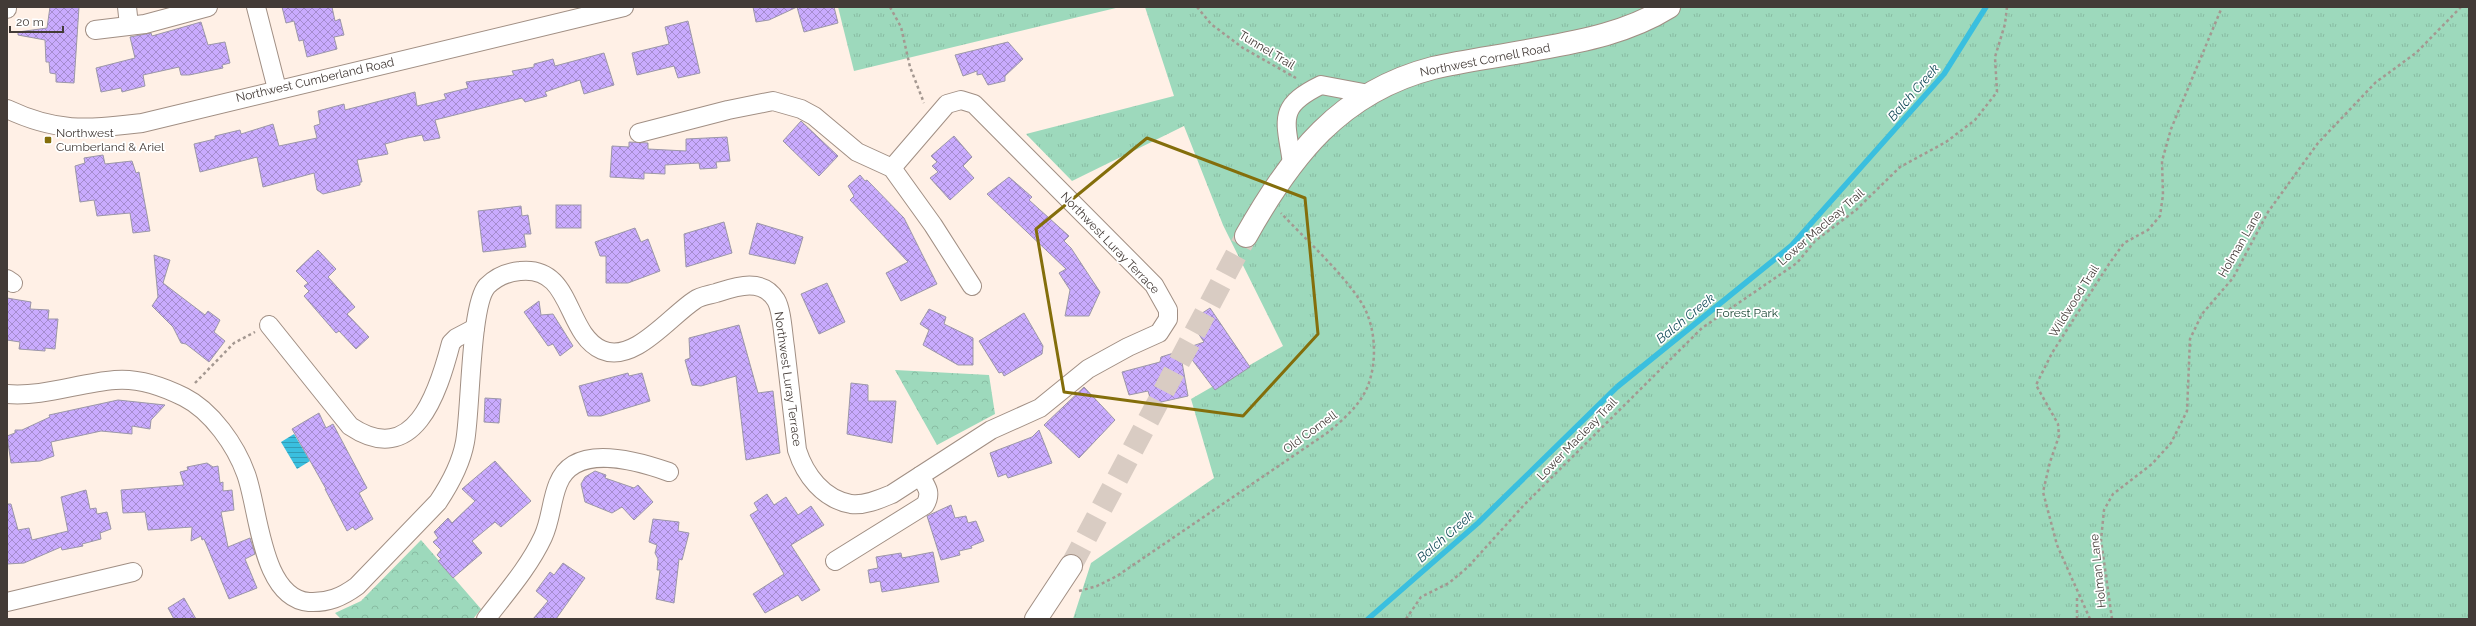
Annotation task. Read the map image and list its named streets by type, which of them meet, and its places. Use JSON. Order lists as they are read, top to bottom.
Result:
{
  "streets": {
    "main road": ["Northwest Cornell Road"],
    "street": ["Northwest Cumberland Road", "Northwest Luray Terrace"],
    "path": [
      "Tunnel Trail",
      "Lower Macleay Trail",
      "Holman Lane",
      "Wildwood Trail",
      "Old Cornell"
    ]
  },
  "crossings": [
    ["Northwest Cornell Road", "Old Cornell"]
  ],
  "water": ["Balch Creek"],
  "parks": ["Forest Park"],
  "places": {
    "transit": ["Northwest Cumberland & Ariel"]
  },
  "scale_bar": "20 m"
}
